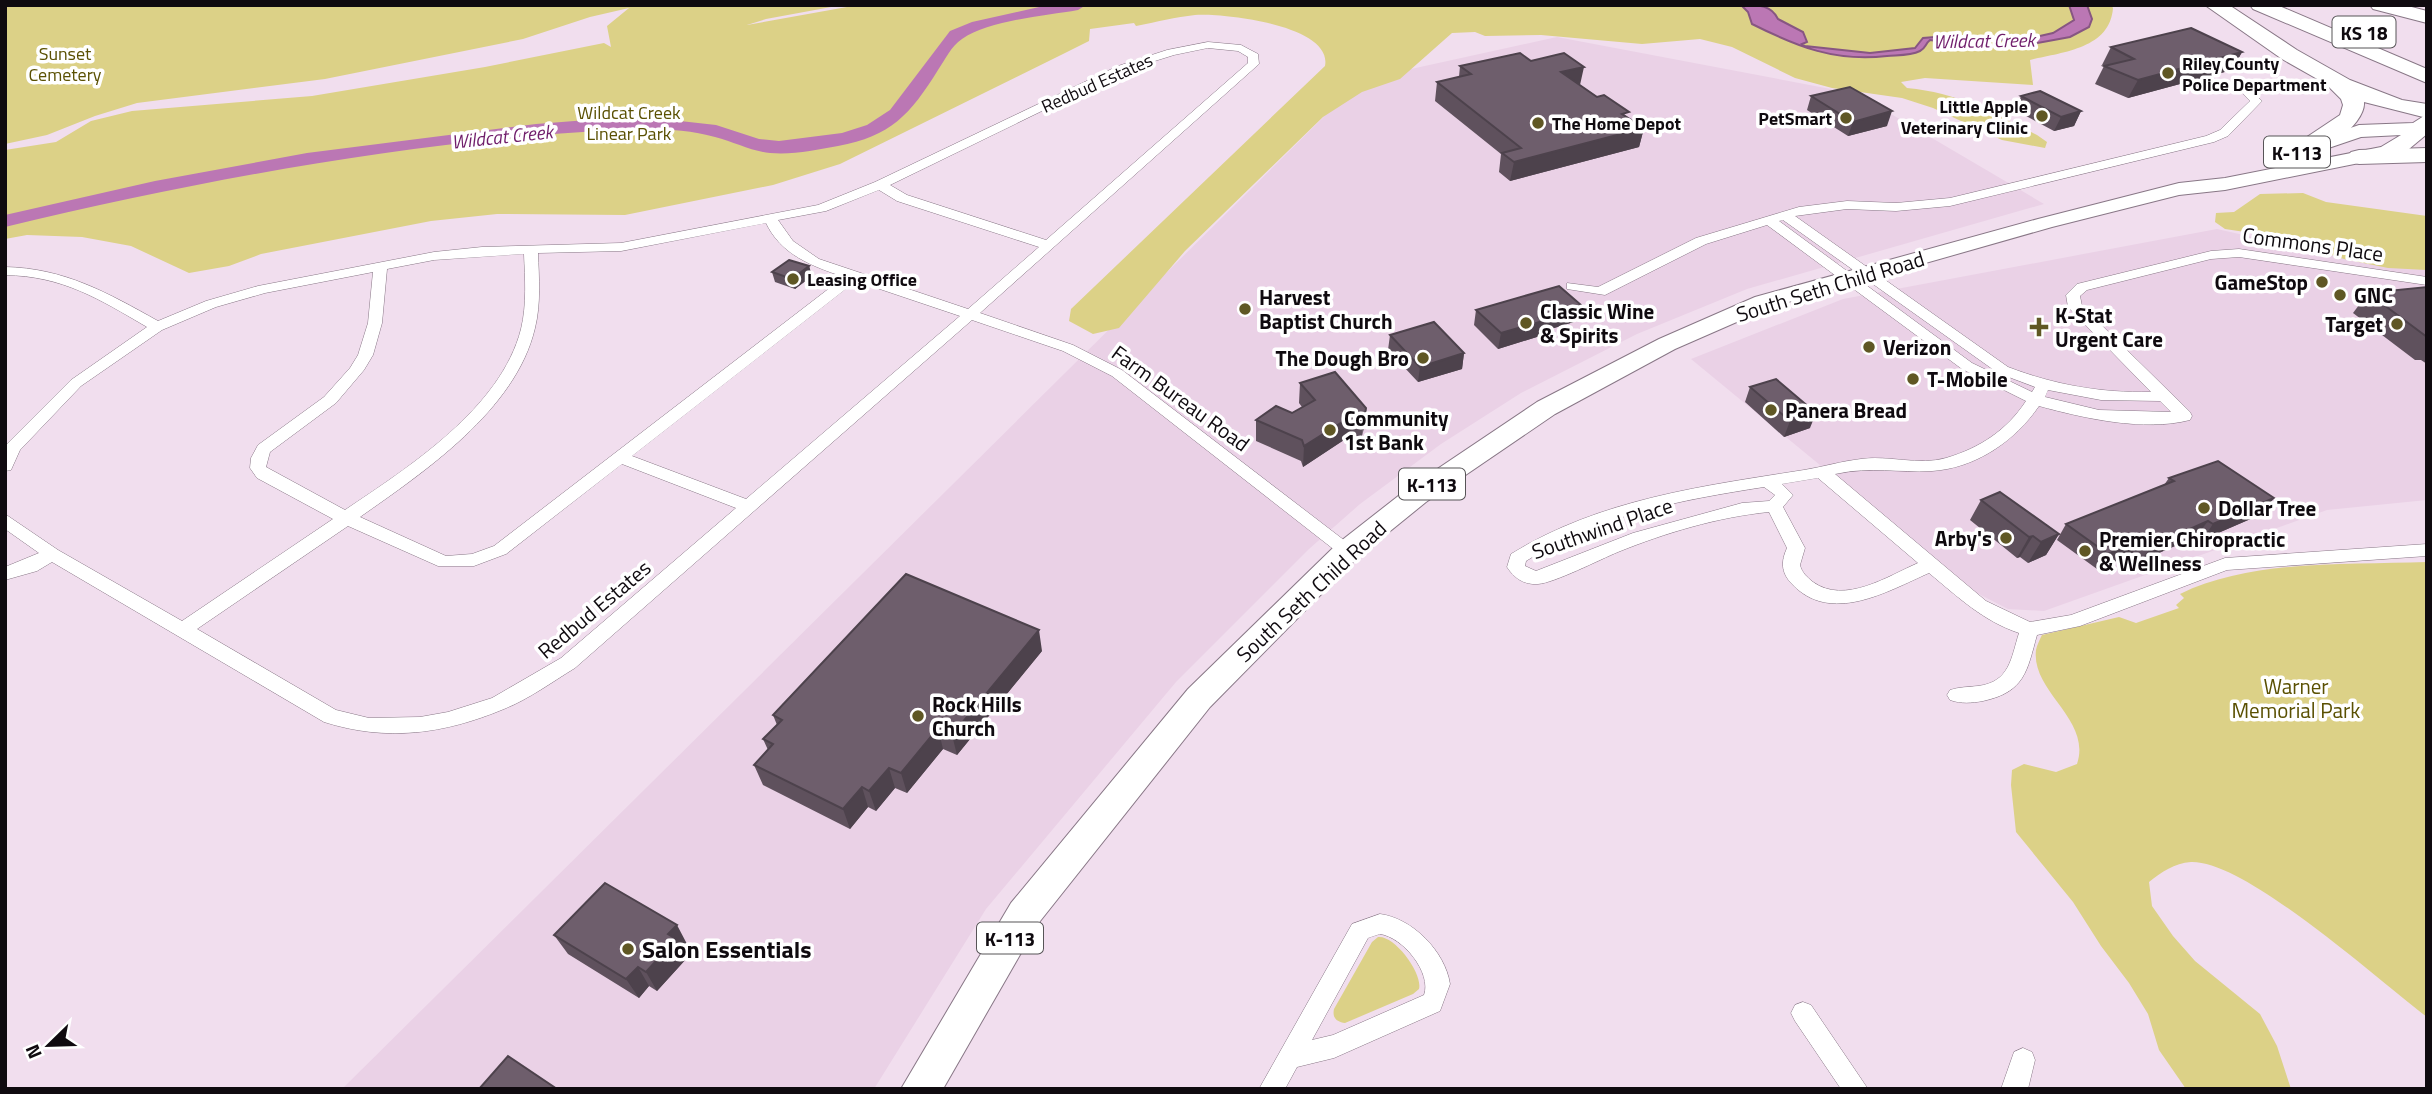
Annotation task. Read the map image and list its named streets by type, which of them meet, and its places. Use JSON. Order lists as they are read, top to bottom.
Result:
{
  "streets": {
    "highway": ["KS 18"],
    "main road": ["K-113", "South Seth Child Road"],
    "street": [
      "Redbud Estates",
      "Commons Place",
      "Farm Bureau Road",
      "Southwind Place"
    ]
  },
  "crossings": [
    ["Redbud Estates", "Farm Bureau Road"],
    ["Commons Place", "Southwind Place"],
    ["South Seth Child Road", "Farm Bureau Road"]
  ],
  "water": ["Wildcat Creek"],
  "parks": ["Sunset Cemetery", "Wildcat Creek Linear Park", "Warner Memorial Park"],
  "places": {
    "other": [
      "Riley County Police Department",
      "Little Apple Veterinary Clinic",
      "PetSmart",
      "The Home Depot",
      "Leasing Office",
      "GameStop",
      "GNC",
      "Harvest Baptist Church",
      "Classic Wine & Spirits",
      "Target",
      "Verizon",
      "The Dough Bro",
      "T-Mobile",
      "Panera Bread",
      "Community 1st Bank",
      "Dollar Tree",
      "Arby's",
      "Premier Chiropractic & Wellness",
      "Rock Hills Church",
      "Salon Essentials"
    ],
    "health": ["K-Stat Urgent Care"]
  },
  "north": "bottom left"
}
